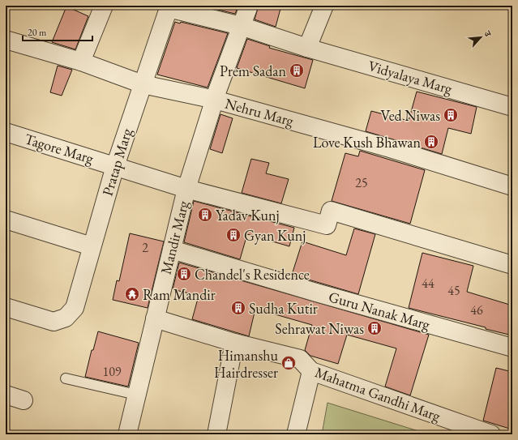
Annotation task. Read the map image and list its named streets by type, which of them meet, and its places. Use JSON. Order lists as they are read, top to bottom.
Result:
{
  "streets": {
    "street": [
      "Vidyalaya Marg",
      "Nehru Marg",
      "Tagore Marg",
      "Pratap Marg",
      "Mandir Marg",
      "Guru Nanak Marg",
      "Mahatma Gandhi Marg"
    ]
  },
  "crossings": [
    ["Vidyalaya Marg", "Pratap Marg"],
    ["Vidyalaya Marg", "Mandir Marg"],
    ["Nehru Marg", "Pratap Marg"],
    ["Nehru Marg", "Mandir Marg"],
    ["Tagore Marg", "Pratap Marg"],
    ["Tagore Marg", "Mandir Marg"],
    ["Mandir Marg", "Guru Nanak Marg"],
    ["Mandir Marg", "Mahatma Gandhi Marg"]
  ],
  "places": {
    "building": [
      "Prem Sadan",
      "Ved Niwas",
      "Love Kush Bhawan",
      "Yadav Kunj",
      "Gyan Kunj",
      "Chandel's Residence",
      "Sudha Kutir",
      "Sehrawat Niwas"
    ],
    "temple": ["Ram Mandir"],
    "shop": ["Himanshu Hairdresser"]
  },
  "house_numbers": [
    "25",
    "2",
    "44",
    "45",
    "46",
    "109"
  ],
  "scale_bar": "20 m",
  "north": "top right"
}
